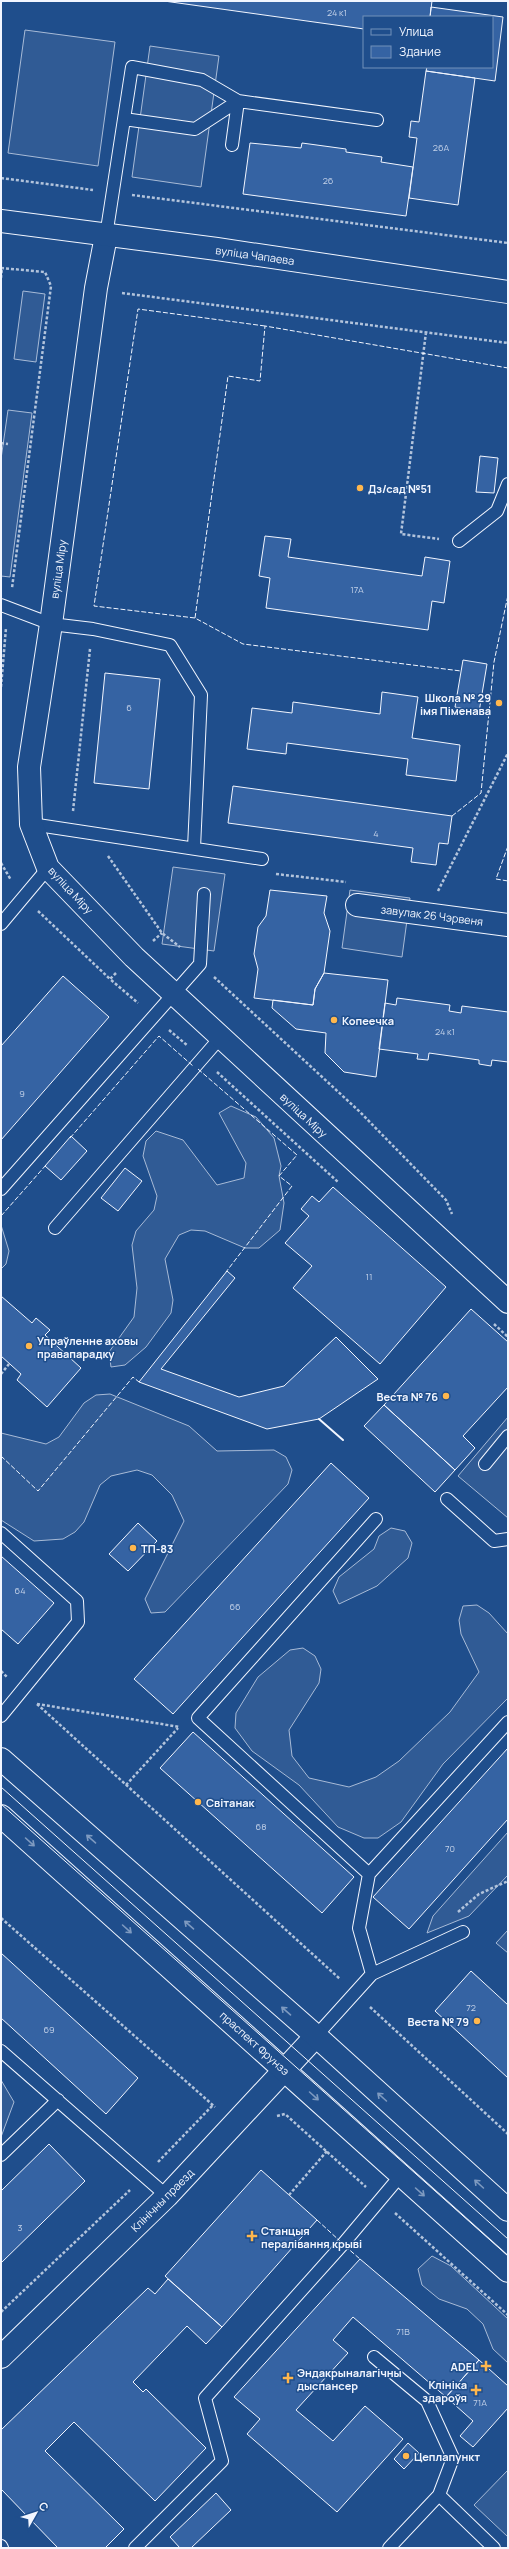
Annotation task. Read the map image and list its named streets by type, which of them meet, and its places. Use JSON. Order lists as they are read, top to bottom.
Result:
{
  "streets": {
    "street": [
      "вуліца Чапаева",
      "вуліца Міру",
      "завулак 26 Чэрвеня",
      "праспект Фрунзэ",
      "Клінічны праезд"
    ]
  },
  "crossings": [
    ["вуліца Чапаева", "вуліца Міру"],
    ["праспект Фрунзэ", "Клінічны праезд"]
  ],
  "places": {
    "other": [
      "Дз/сад №51",
      "Школа № 29 імя Піменава",
      "Копеечка",
      "Упраўленне аховы правапарадку",
      "Веста № 76",
      "ТП-83",
      "Світанак",
      "Веста № 79",
      "Цеплапункт"
    ],
    "health": [
      "Станцыя пералівання крыві",
      "ADEL",
      "Эндакрыналагічны дыспансер",
      "Клініка здароўя"
    ]
  },
  "house_numbers": [
    "24 к1",
    "26А",
    "26",
    "17А",
    "6",
    "4",
    "24 к1",
    "9",
    "11",
    "64",
    "66",
    "68",
    "70",
    "72",
    "69",
    "3",
    "71В",
    "71А"
  ],
  "legend": ["Улица", "Здание"],
  "north": "top right"
}
